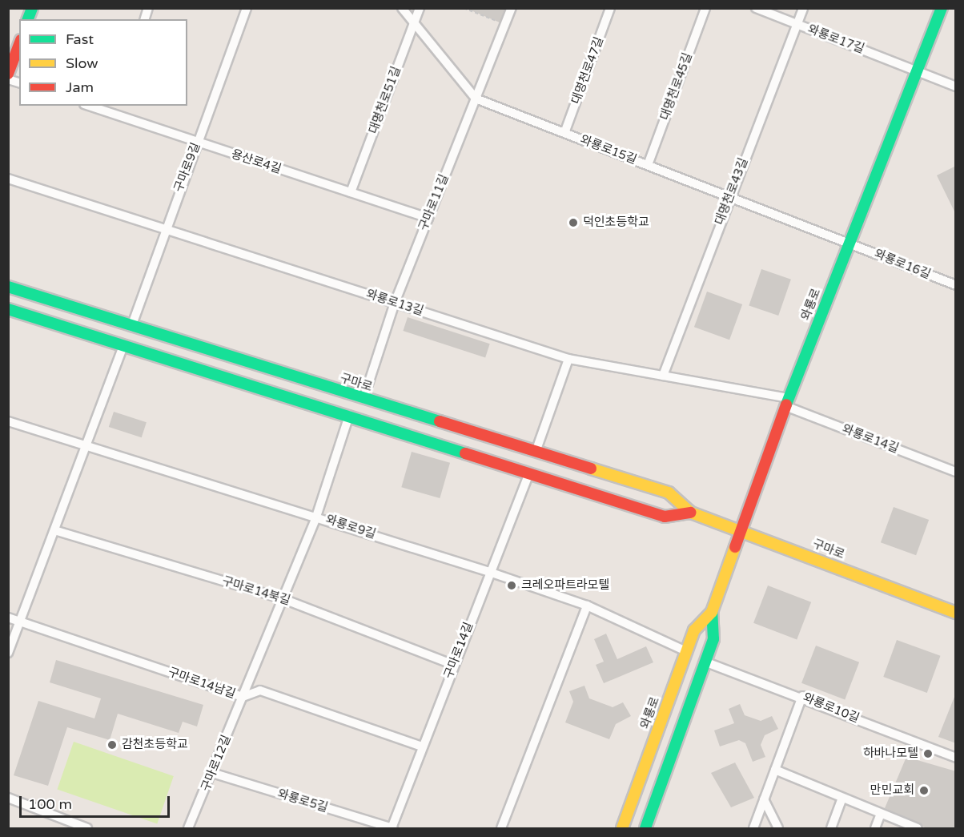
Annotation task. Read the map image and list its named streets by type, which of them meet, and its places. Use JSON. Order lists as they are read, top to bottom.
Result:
{
  "streets": {
    "main road": ["와룡로", "구마로"],
    "street": [
      "와룡로17길",
      "대명천로47길",
      "대명천로45길",
      "대명천로51길",
      "와룡로15길",
      "용산로4길",
      "구마로9길",
      "대명천로43길",
      "구마로11길",
      "와룡로16길",
      "와룡로13길",
      "와룡로14길",
      "와룡로9길",
      "구마로14북길",
      "구마로14길",
      "구마로14남길",
      "와룡로10길",
      "구마로12길",
      "와룡로5길"
    ]
  },
  "crossings": [
    ["와룡로17길", "대명천로43길"],
    ["와룡로17길", "와룡로"],
    ["대명천로47길", "와룡로15길"],
    ["대명천로45길", "와룡로15길"],
    ["대명천로51길", "와룡로15길"],
    ["대명천로51길", "용산로4길"],
    ["와룡로15길", "대명천로43길"],
    ["와룡로15길", "구마로11길"],
    ["와룡로15길", "와룡로16길"],
    ["와룡로15길", "와룡로"],
    ["용산로4길", "구마로9길"],
    ["용산로4길", "구마로11길"],
    ["구마로9길", "와룡로13길"],
    ["구마로9길", "구마로"],
    ["대명천로43길", "와룡로13길"],
    ["구마로11길", "와룡로13길"],
    ["구마로11길", "구마로"],
    ["와룡로16길", "와룡로"],
    ["와룡로13길", "와룡로"],
    ["와룡로13길", "와룡로14길"],
    ["와룡로", "구마로"],
    ["와룡로", "와룡로14길"],
    ["와룡로", "와룡로9길"],
    ["와룡로", "와룡로10길"],
    ["구마로", "구마로14길"],
    ["구마로", "구마로12길"],
    ["와룡로9길", "구마로14길"],
    ["와룡로9길", "구마로12길"],
    ["구마로14북길", "구마로14길"],
    ["구마로14북길", "구마로12길"],
    ["구마로14길", "구마로14남길"],
    ["구마로14길", "와룡로5길"],
    ["구마로14남길", "구마로12길"],
    ["구마로12길", "와룡로5길"]
  ],
  "places": [
    "덕인초등학교",
    "크레오파트라모텔",
    "감천초등학교",
    "하바나모텔",
    "만민교회"
  ],
  "legend": ["Fast", "Slow", "Jam"],
  "scale_bar": "100 m"
}
